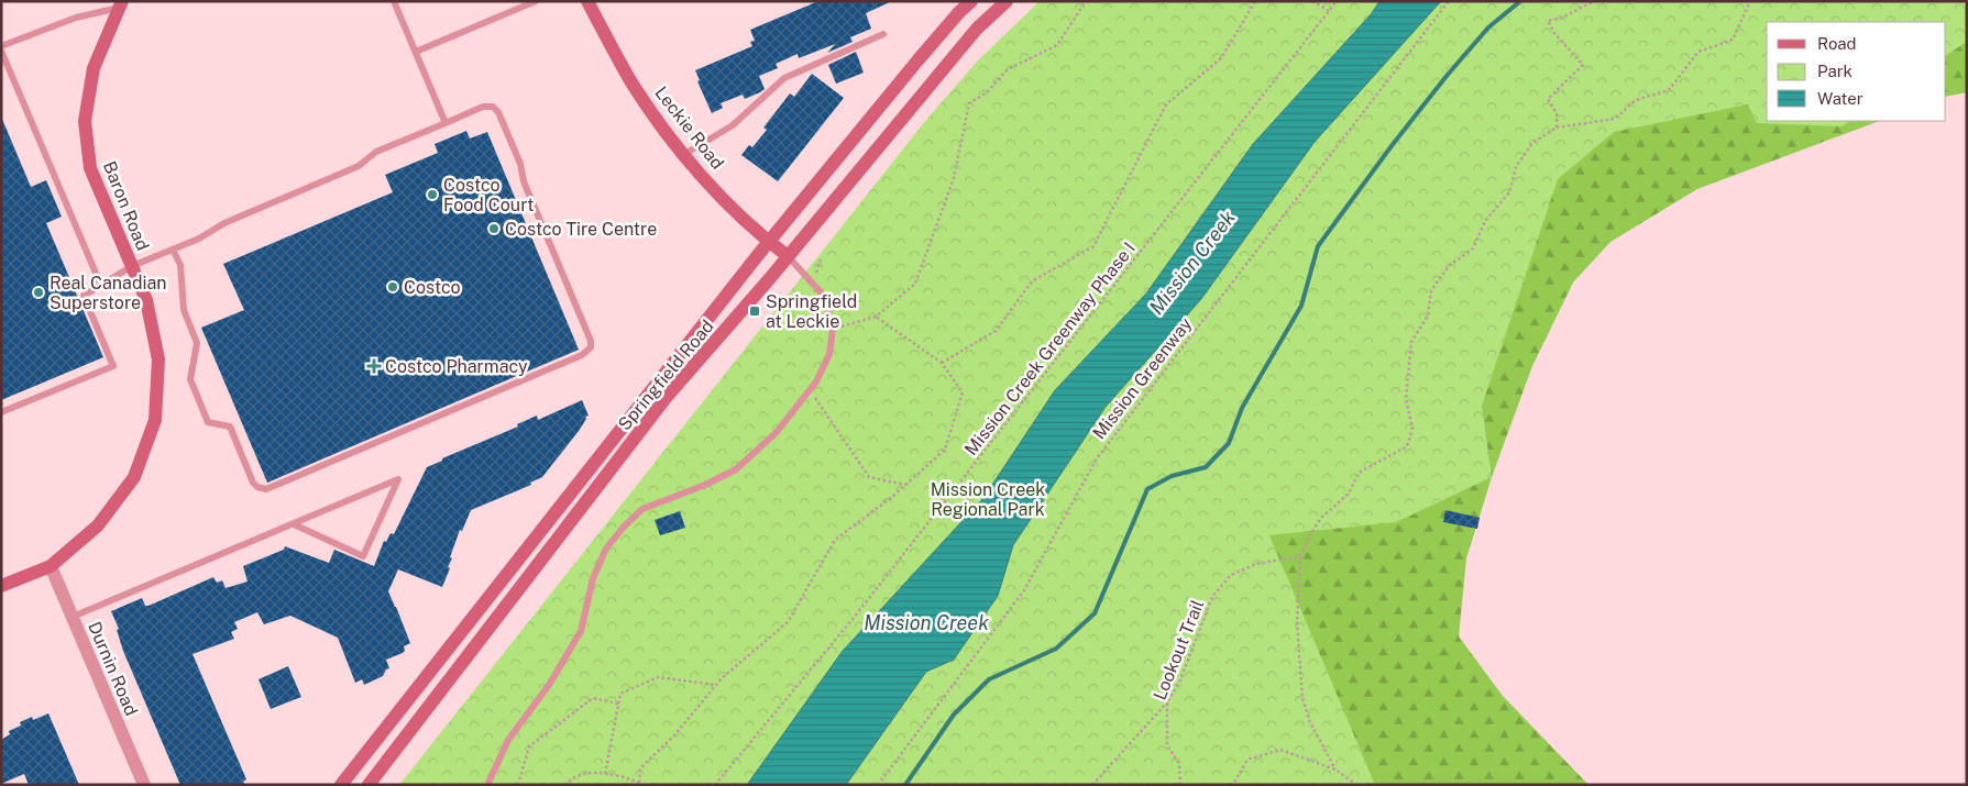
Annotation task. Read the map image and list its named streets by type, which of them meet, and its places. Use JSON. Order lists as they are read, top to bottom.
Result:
{
  "streets": {
    "main road": ["Leckie Road", "Baron Road", "Springfield Road"],
    "street": ["Durnin Road"],
    "path": ["Mission Creek Greenway Phase I", "Mission Greenway", "Lookout Trail"]
  },
  "crossings": [
    ["Leckie Road", "Springfield Road"],
    ["Baron Road", "Durnin Road"]
  ],
  "water": ["Mission Creek"],
  "parks": ["Mission Creek Regional Park"],
  "places": {
    "other": [
      "Costco Food Court",
      "Costco Tire Centre",
      "Costco",
      "Real Canadian Superstore"
    ],
    "transit": ["Springfield at Leckie"],
    "health": ["Costco Pharmacy"]
  },
  "legend": ["Road", "Park", "Water"]
}
